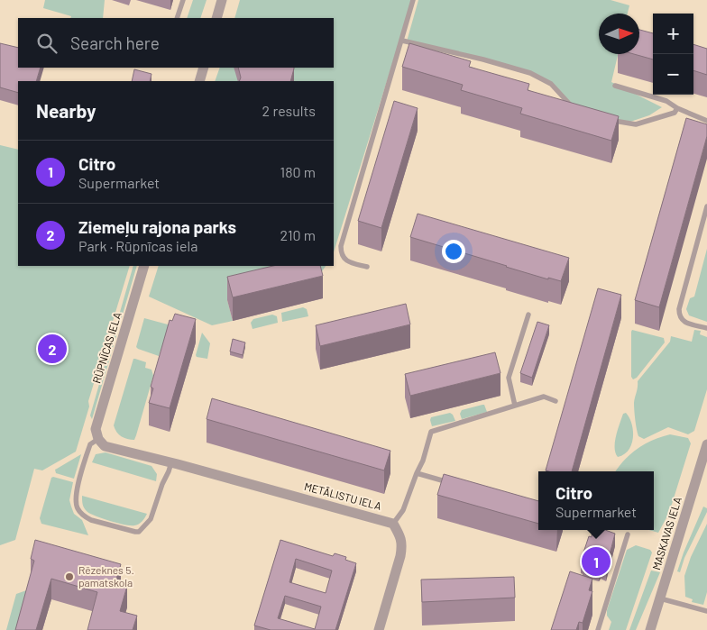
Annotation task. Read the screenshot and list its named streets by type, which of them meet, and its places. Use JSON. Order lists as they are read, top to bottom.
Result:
{
  "streets": {
    "street": ["RŪPNĪCAS IELA", "METĀLISTU IELA", "MASKAVAS IELA"]
  },
  "crossings": [
    ["RŪPNĪCAS IELA", "METĀLISTU IELA"]
  ],
  "places": ["Rēzeknes 5. pamatskola"],
  "north": "right",
  "page": {
    "map_buttons": ["+", "−"],
    "search": "Search here",
    "heading": ["Nearby", "2 results"],
    "list": [
      {
        "mark": "1",
        "name": "Citro",
        "note": "Supermarket",
        "value": "180 m"
      },
      {
        "mark": "2",
        "name": "Ziemeļu rajona parks",
        "note": "Park · Rūpnīcas iela",
        "value": "210 m"
      }
    ],
    "pins": ["2", "1"],
    "popup": ["Citro", "Supermarket"]
  }
}
